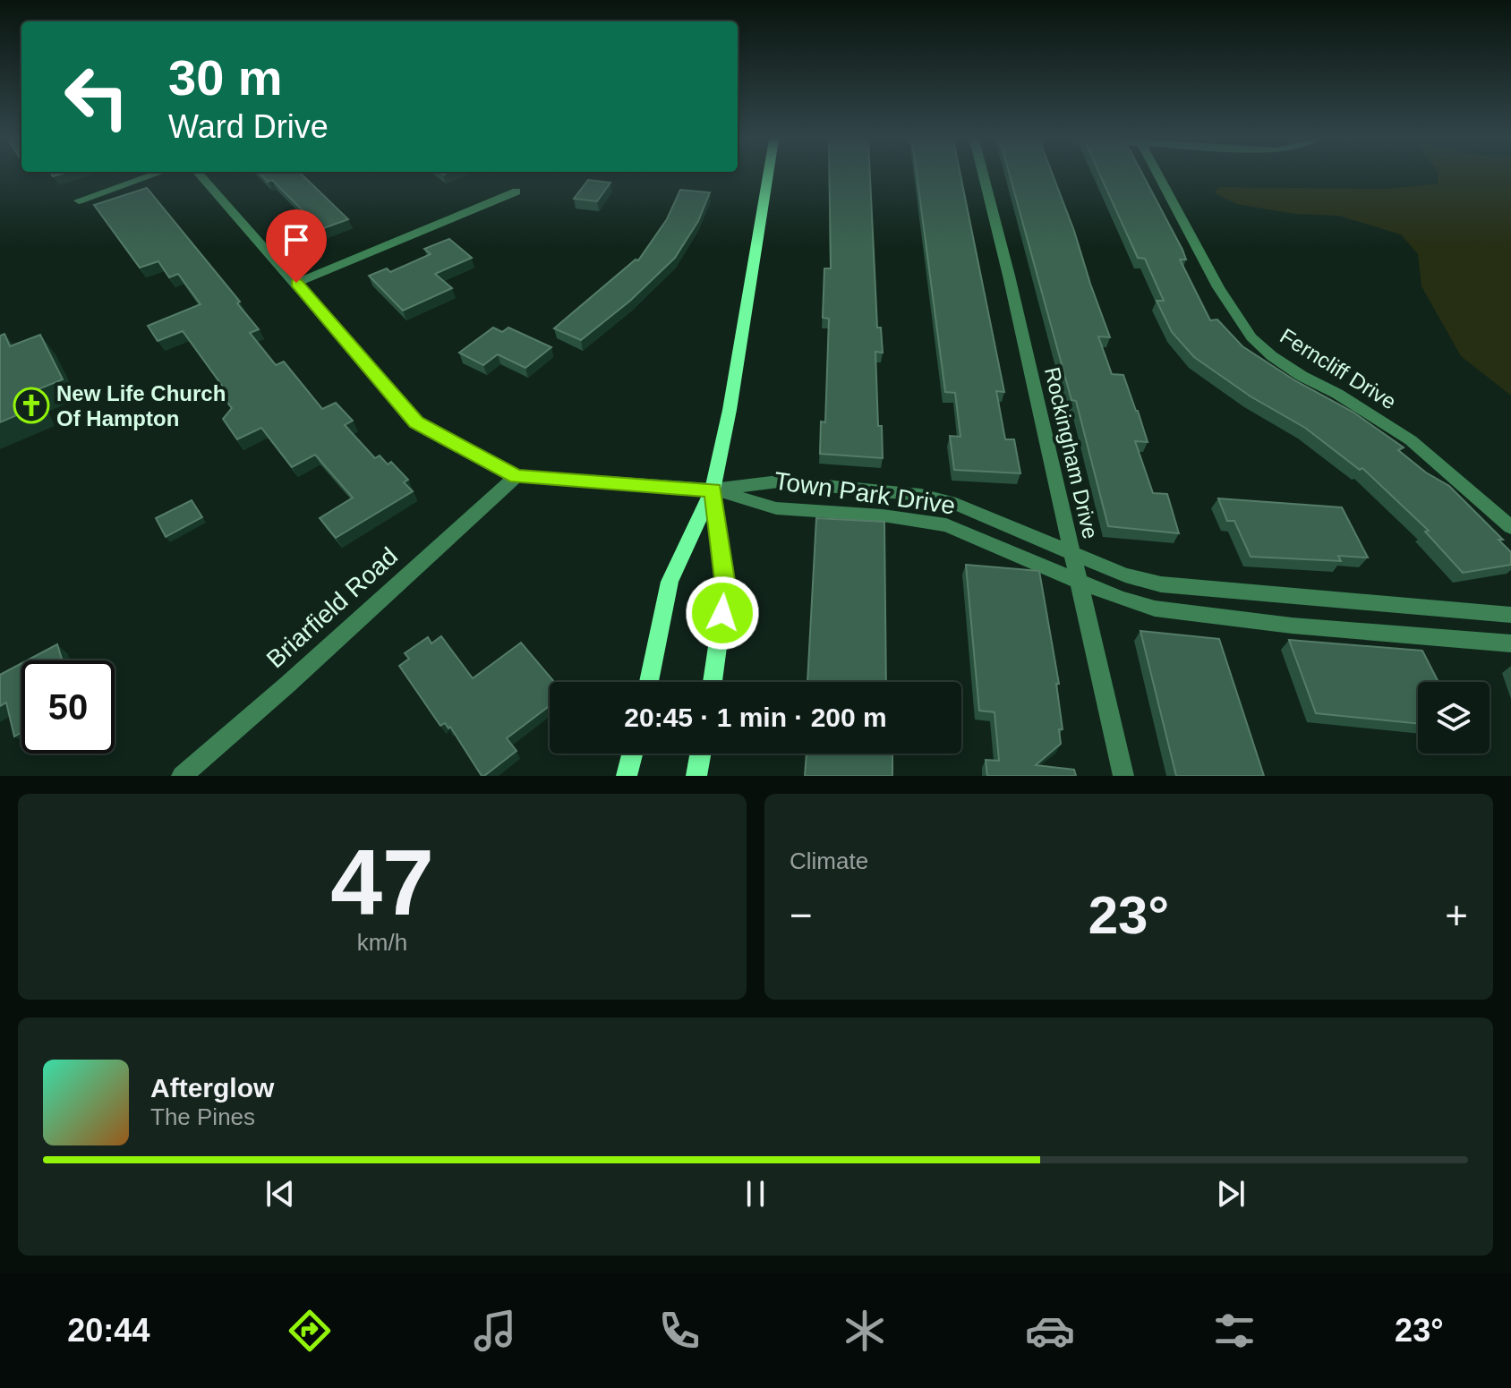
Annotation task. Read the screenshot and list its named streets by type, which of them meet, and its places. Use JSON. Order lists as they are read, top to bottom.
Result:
{
  "streets": {
    "street": [
      "Ferncliff Drive",
      "Rockingham Drive",
      "Town Park Drive",
      "Briarfield Road"
    ]
  },
  "crossings": [
    ["Rockingham Drive", "Town Park Drive"]
  ],
  "places": {
    "church": ["New Life Church Of Hampton"]
  },
  "page": {
    "turn": ["30 m", "Ward Drive"],
    "limit": "50",
    "trip": "20:45 · 1 min · 200 m",
    "tile": [
      ["47", "km/h"],
      "Climate"
    ],
    "heat": ["−", "23°", "+"],
    "song": ["Afterglow", "The Pines"],
    "tabs": ["20:44", "23°"]
  }
}
